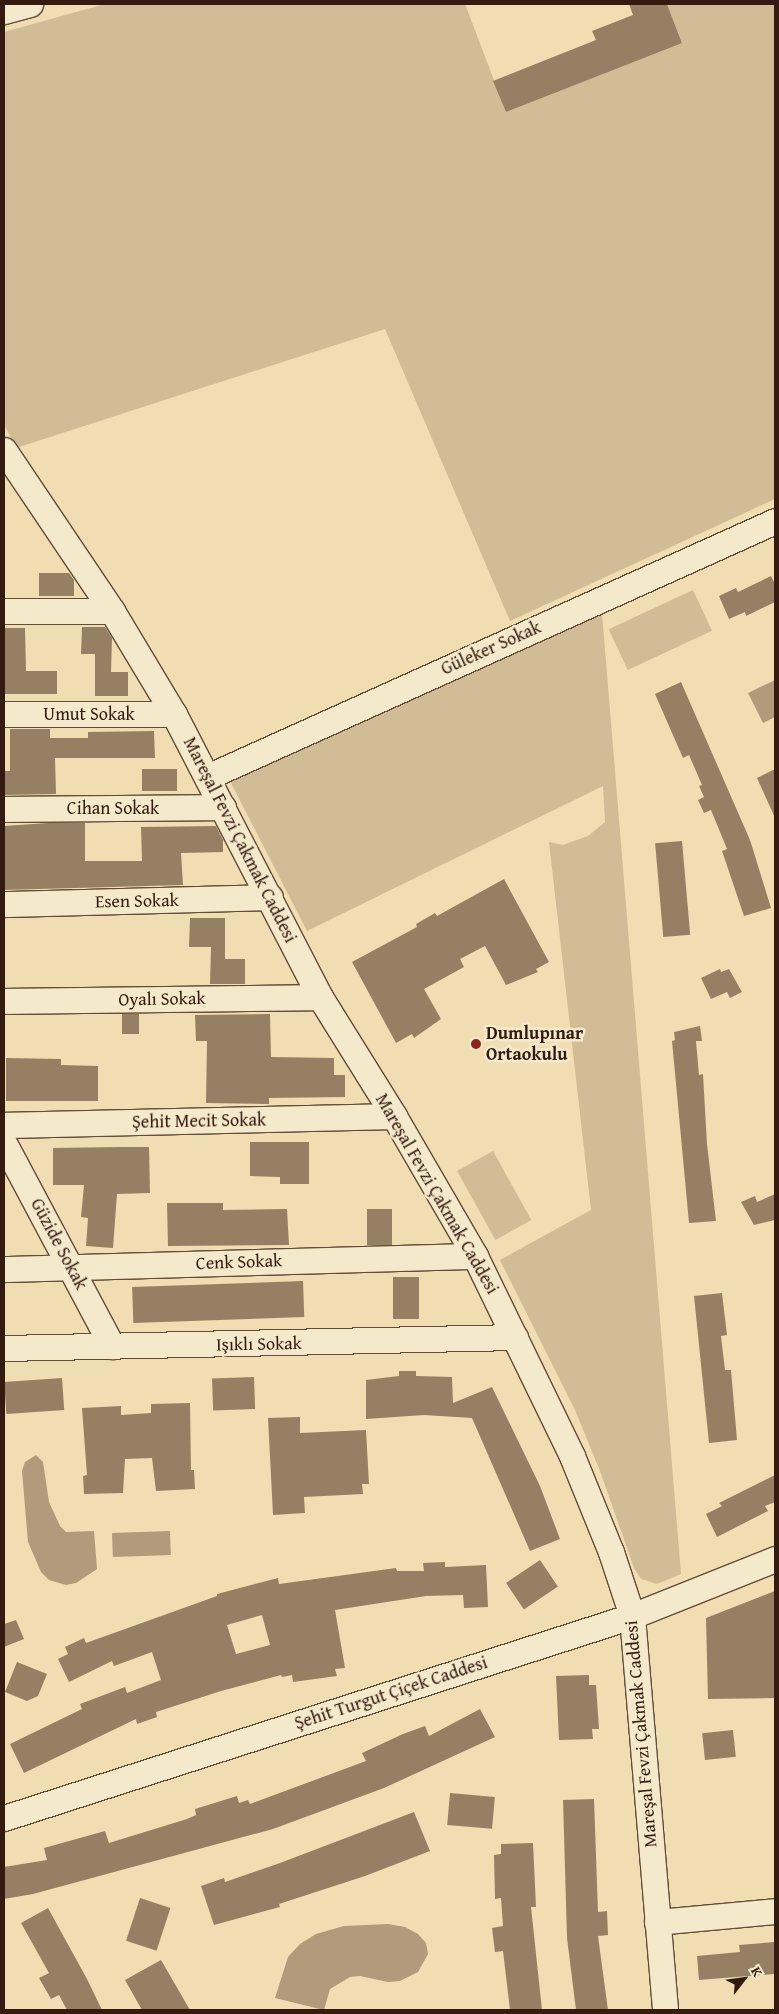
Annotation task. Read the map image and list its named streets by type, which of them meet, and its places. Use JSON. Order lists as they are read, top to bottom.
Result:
{
  "streets": {
    "street": [
      "Güleker Sokak",
      "Umut Sokak",
      "Cihan Sokak",
      "Mareşal Fevzi Çakmak Caddesi",
      "Esen Sokak",
      "Oyalı Sokak",
      "Şehit Mecit Sokak",
      "Güzide Sokak",
      "Cenk Sokak",
      "Işıklı Sokak",
      "Şehit Turgut Çiçek Caddesi"
    ]
  },
  "crossings": [
    ["Güleker Sokak", "Mareşal Fevzi Çakmak Caddesi"],
    ["Umut Sokak", "Mareşal Fevzi Çakmak Caddesi"],
    ["Cihan Sokak", "Mareşal Fevzi Çakmak Caddesi"],
    ["Mareşal Fevzi Çakmak Caddesi", "Esen Sokak"],
    ["Mareşal Fevzi Çakmak Caddesi", "Oyalı Sokak"],
    ["Mareşal Fevzi Çakmak Caddesi", "Şehit Mecit Sokak"],
    ["Mareşal Fevzi Çakmak Caddesi", "Cenk Sokak"],
    ["Mareşal Fevzi Çakmak Caddesi", "Işıklı Sokak"],
    ["Mareşal Fevzi Çakmak Caddesi", "Şehit Turgut Çiçek Caddesi"],
    ["Güzide Sokak", "Cenk Sokak"],
    ["Güzide Sokak", "Işıklı Sokak"]
  ],
  "places": ["Dumlupınar Ortaokulu"],
  "north": "top right"
}
